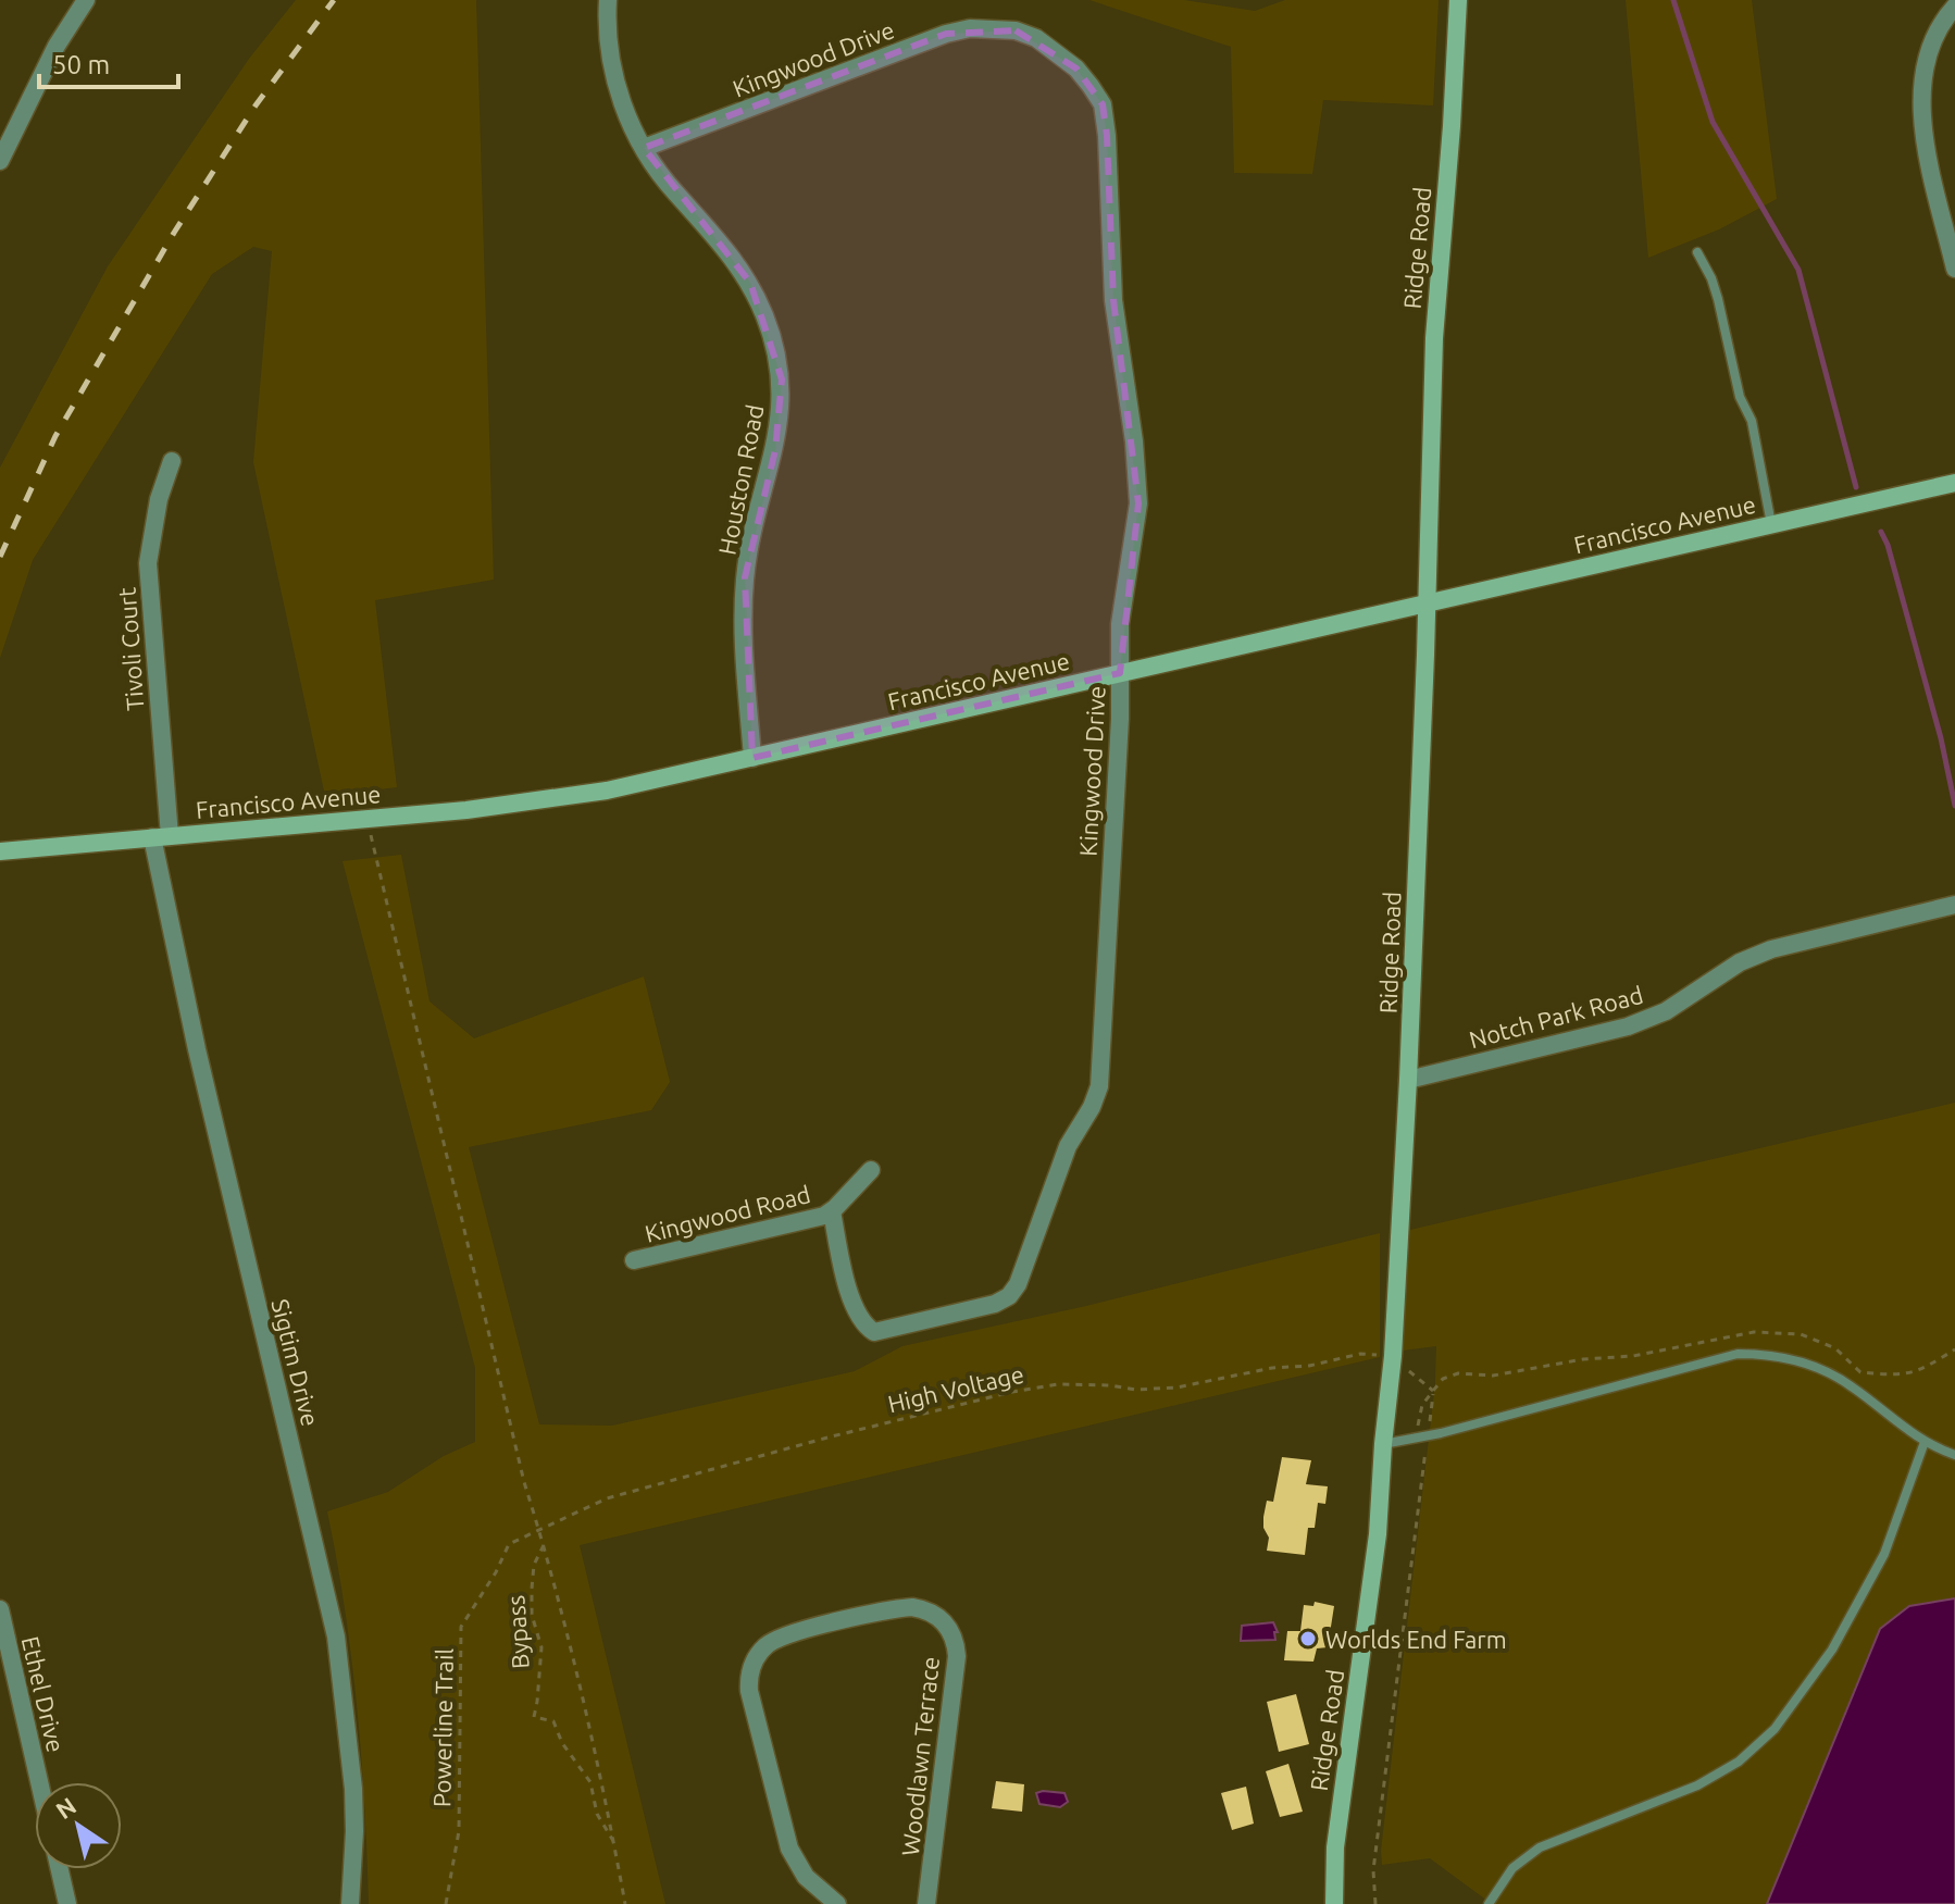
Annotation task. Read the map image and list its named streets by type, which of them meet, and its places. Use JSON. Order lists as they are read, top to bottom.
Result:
{
  "streets": {
    "main road": ["Ridge Road", "Francisco Avenue"],
    "street": [
      "Kingwood Drive",
      "Houston Road",
      "Tivoli Court",
      "Notch Park Road",
      "Kingwood Road",
      "Sigtim Drive",
      "Ethel Drive",
      "Woodlawn Terrace"
    ],
    "path": ["High Voltage", "Bypass", "Powerline Trail"]
  },
  "crossings": [
    ["Kingwood Drive", "Houston Road"],
    ["Kingwood Drive", "Francisco Avenue"],
    ["Kingwood Drive", "Kingwood Road"],
    ["Ridge Road", "Francisco Avenue"],
    ["Ridge Road", "Notch Park Road"],
    ["Ridge Road", "High Voltage"],
    ["Houston Road", "Francisco Avenue"],
    ["Francisco Avenue", "Tivoli Court"],
    ["Francisco Avenue", "Sigtim Drive"],
    ["Tivoli Court", "Sigtim Drive"],
    ["High Voltage", "Powerline Trail"]
  ],
  "places": ["Worlds End Farm"],
  "scale_bar": "50 m",
  "north": "top left"
}
